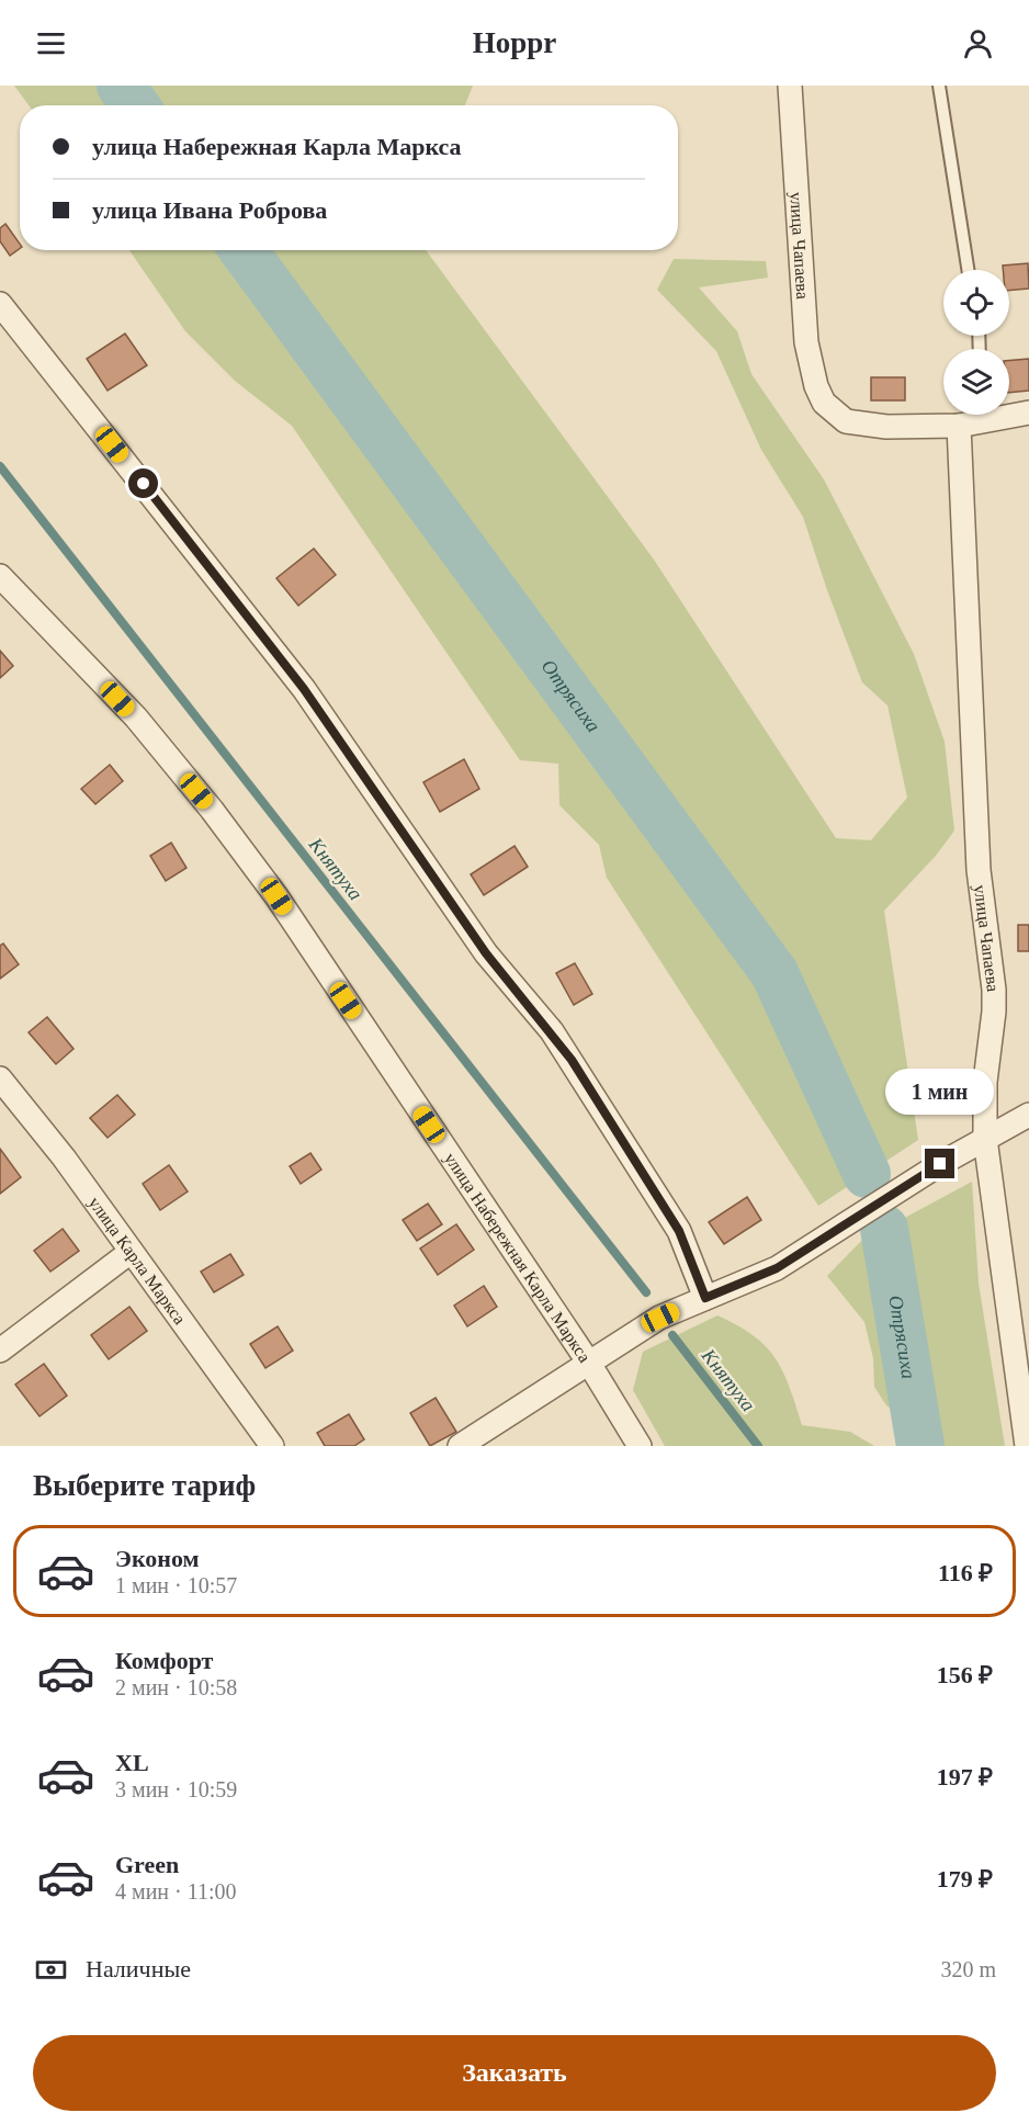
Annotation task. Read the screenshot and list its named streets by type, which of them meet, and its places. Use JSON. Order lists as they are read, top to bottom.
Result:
{
  "streets": {
    "street": ["улица Чапаева", "улица Набережная Карла Маркса", "улица Карла Маркса"]
  },
  "water": ["Отрясиха", "Княтуха"],
  "page": {
    "header": "Hoppr",
    "banner": ["улица Набережная Карла Маркса", "улица Ивана Роброва"],
    "bubble": "1 мин",
    "heading": "Выберите тариф",
    "list": [
      {
        "name": "Эконом",
        "note": "1 мин · 10:57",
        "value": "116 ₽"
      },
      {
        "name": "Комфорт",
        "note": "2 мин · 10:58",
        "value": "156 ₽"
      },
      {
        "name": "XL",
        "note": "3 мин · 10:59",
        "value": "197 ₽"
      },
      {
        "name": "Green",
        "note": "4 мин · 11:00",
        "value": "179 ₽"
      }
    ],
    "pay": ["Наличные", "320 m"],
    "buttons": "Заказать"
  }
}
